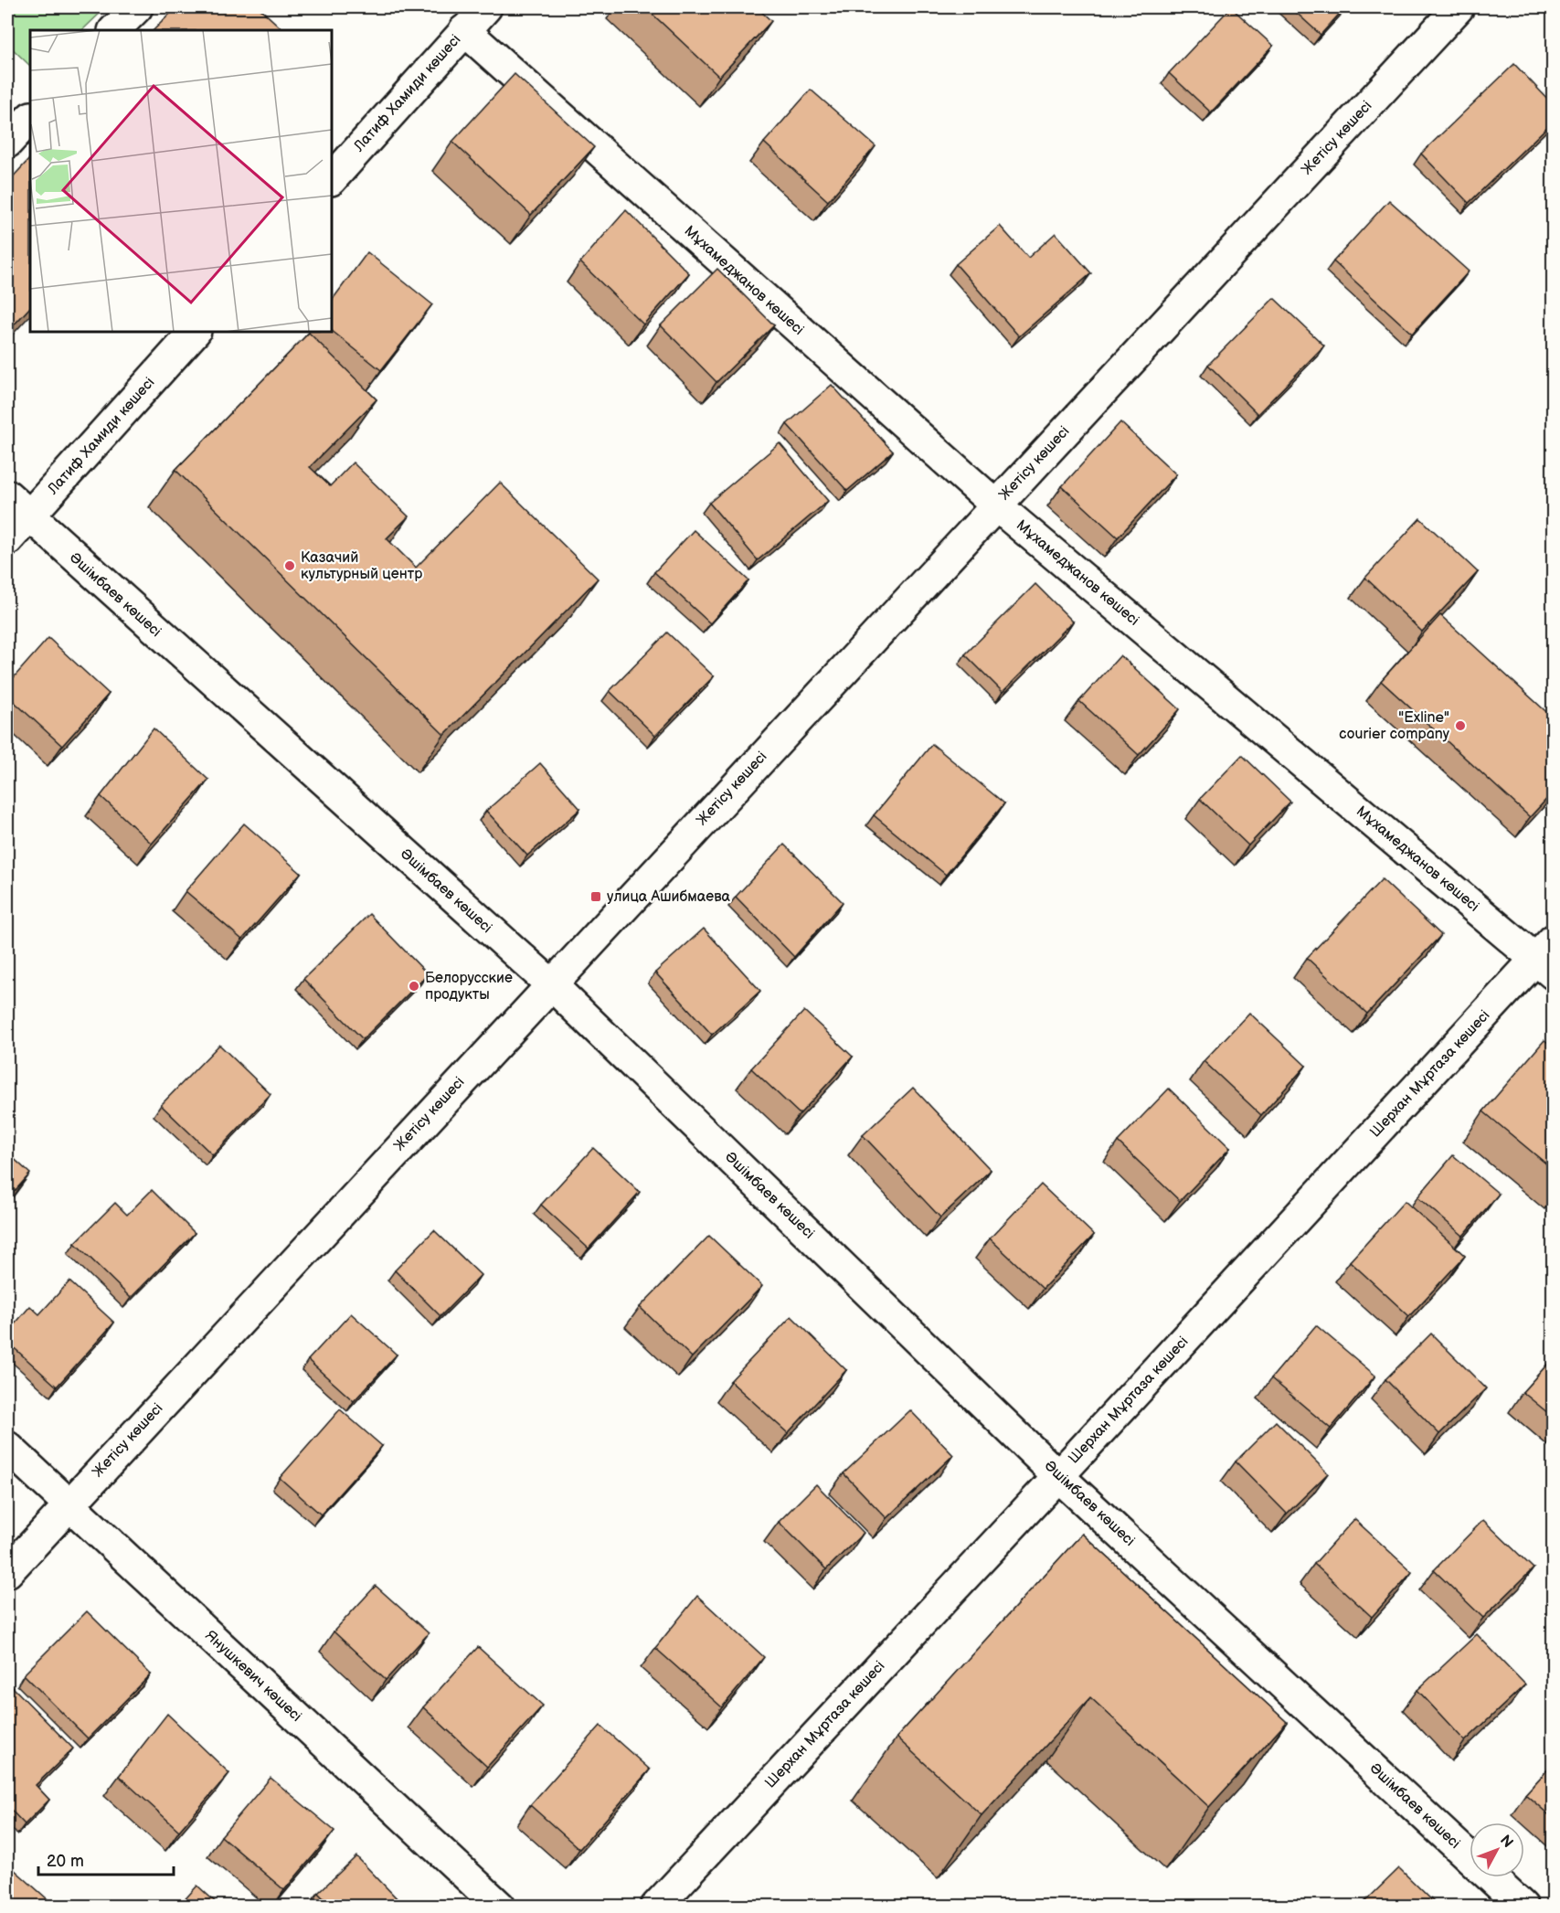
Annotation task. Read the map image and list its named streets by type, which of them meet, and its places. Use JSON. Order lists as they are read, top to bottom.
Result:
{
  "streets": {
    "street": [
      "Латиф Хамиди көшесі",
      "Жетісу көшесі",
      "Мұхамеджанов көшесі",
      "Әшімбаев көшесі",
      "Шерхан Мұртаза көшесі",
      "Янушкевич көшесі"
    ]
  },
  "crossings": [
    ["Латиф Хамиди көшесі", "Мұхамеджанов көшесі"],
    ["Латиф Хамиди көшесі", "Әшімбаев көшесі"],
    ["Жетісу көшесі", "Мұхамеджанов көшесі"],
    ["Жетісу көшесі", "Әшімбаев көшесі"],
    ["Жетісу көшесі", "Янушкевич көшесі"],
    ["Мұхамеджанов көшесі", "Шерхан Мұртаза көшесі"],
    ["Әшімбаев көшесі", "Шерхан Мұртаза көшесі"]
  ],
  "places": {
    "other": ["Казачий культурный центр", "\"Exline\" courier company", "Белорусские продукты"],
    "transit": ["улица Ашибмаева"]
  },
  "scale_bar": "20 m",
  "north": "top right"
}
